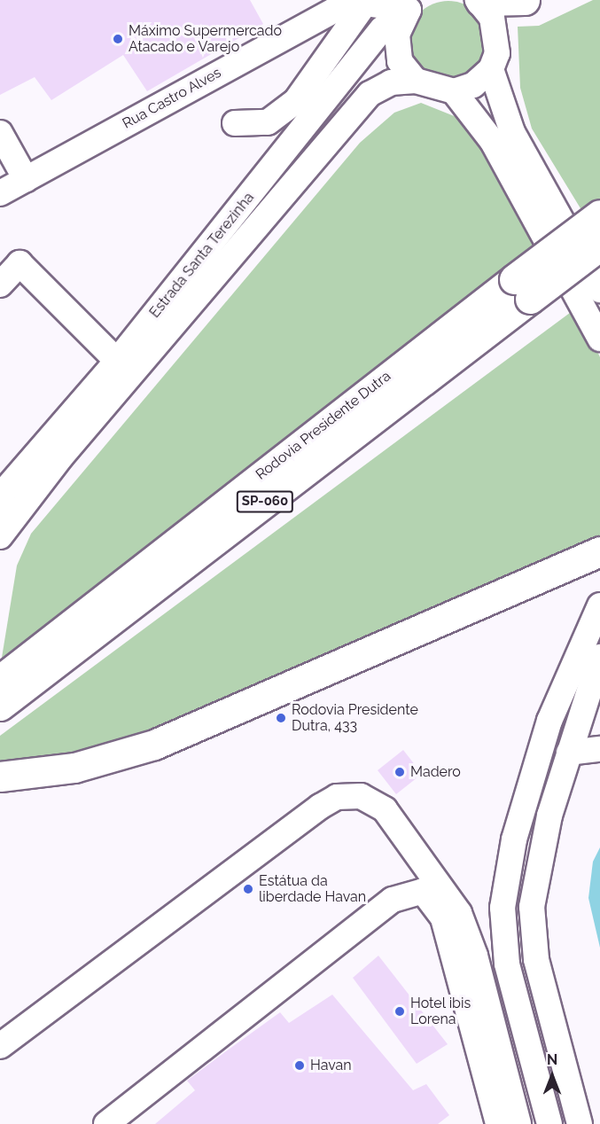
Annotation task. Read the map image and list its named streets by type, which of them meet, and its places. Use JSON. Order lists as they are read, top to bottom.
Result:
{
  "streets": {
    "highway": ["Rodovia Presidente Dutra", "SP-060"],
    "street": ["Rua Castro Alves", "Estrada Santa Terezinha"]
  },
  "crossings": [
    ["Rua Castro Alves", "Estrada Santa Terezinha"]
  ],
  "places": [
    "Máximo Supermercado Atacado e Varejo",
    "Rodovia Presidente Dutra, 433",
    "Madero",
    "Estátua da liberdade Havan",
    "Hotel ibis Lorena",
    "Havan"
  ],
  "north": "top"
}
